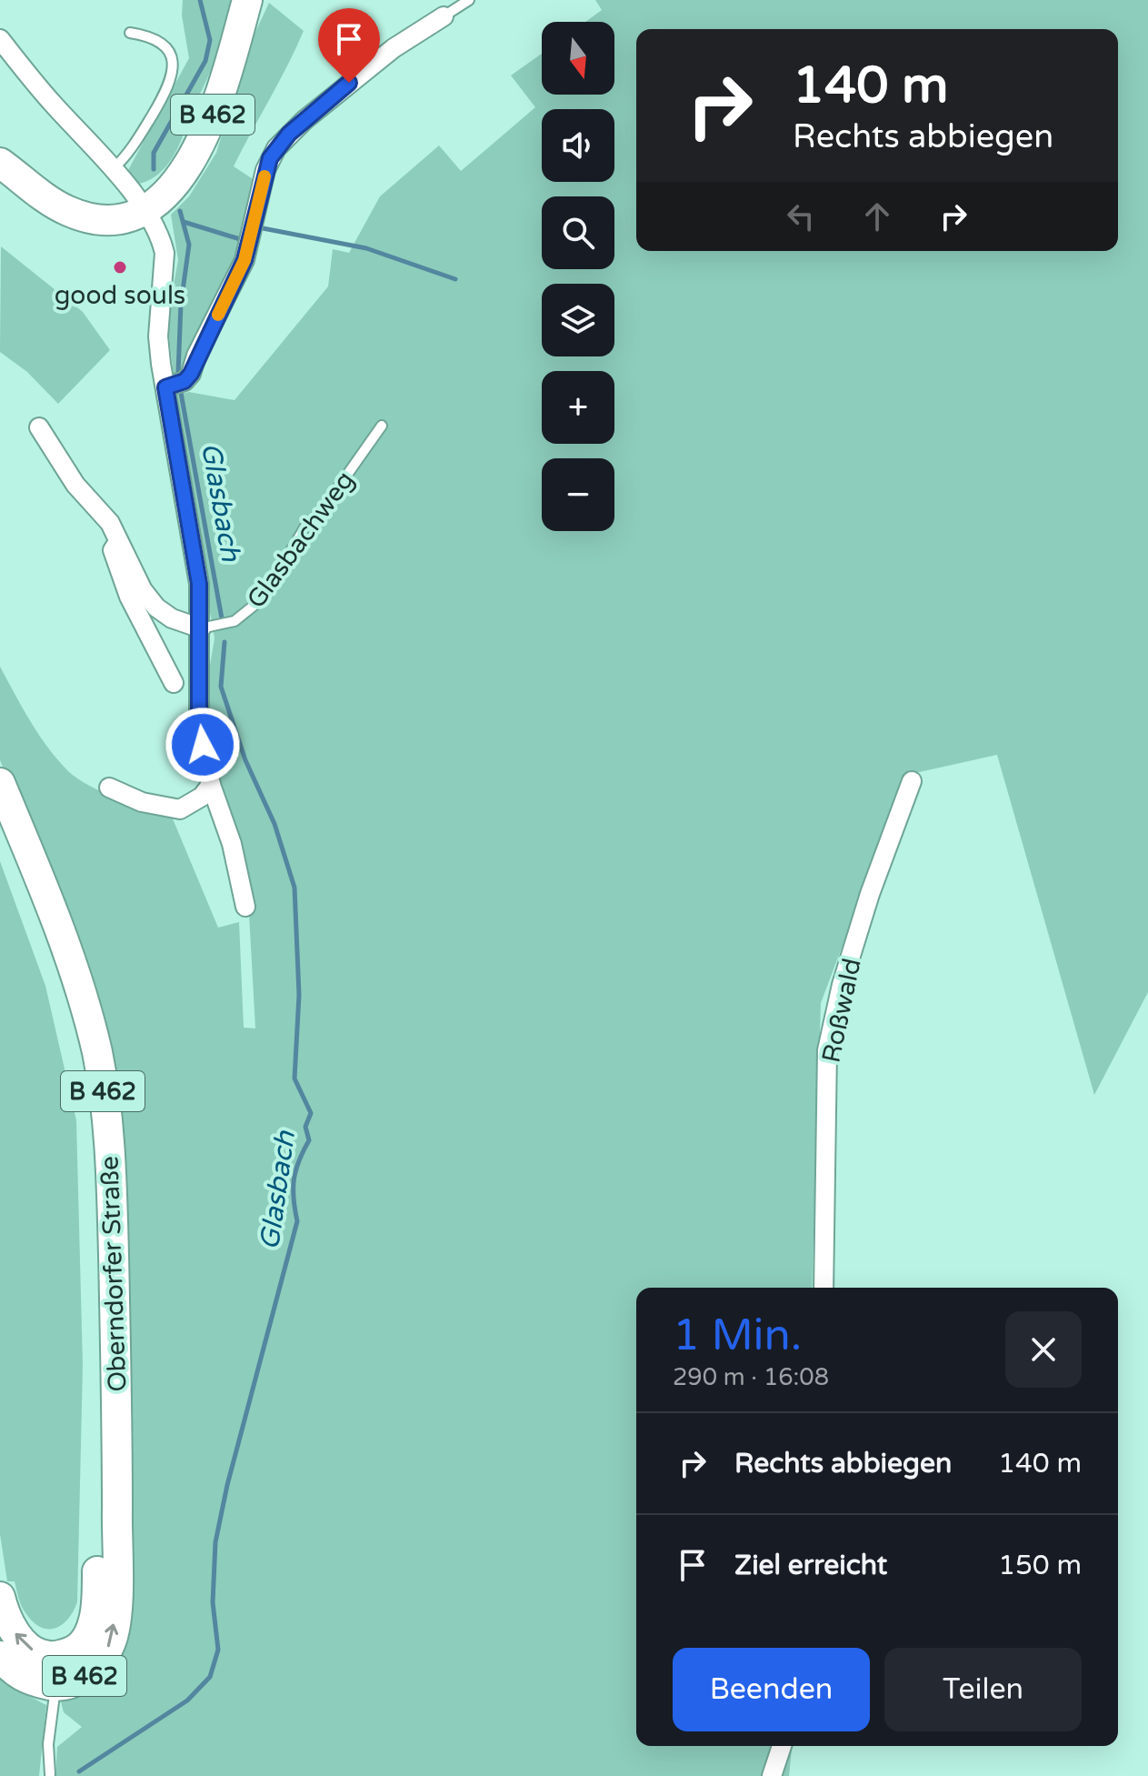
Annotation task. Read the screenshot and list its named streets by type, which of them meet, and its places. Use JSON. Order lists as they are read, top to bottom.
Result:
{
  "streets": {
    "main road": ["B 462", "Oberndorfer Straße"],
    "street": ["Roßwald"],
    "lane": ["Glasbachweg"]
  },
  "crossings": [
    ["B 462", "Oberndorfer Straße"]
  ],
  "water": ["Glasbach"],
  "places": ["good souls"],
  "north": "bottom",
  "page": {
    "map_buttons": ["+", "−"],
    "turn": ["140 m", "Rechts abbiegen"],
    "heading": ["1 Min.", "290 m · 16:08"],
    "list": [
      {
        "name": "Rechts abbiegen",
        "value": "140 m"
      },
      {
        "name": "Ziel erreicht",
        "value": "150 m"
      }
    ],
    "buttons": ["Beenden", "Teilen"]
  }
}
